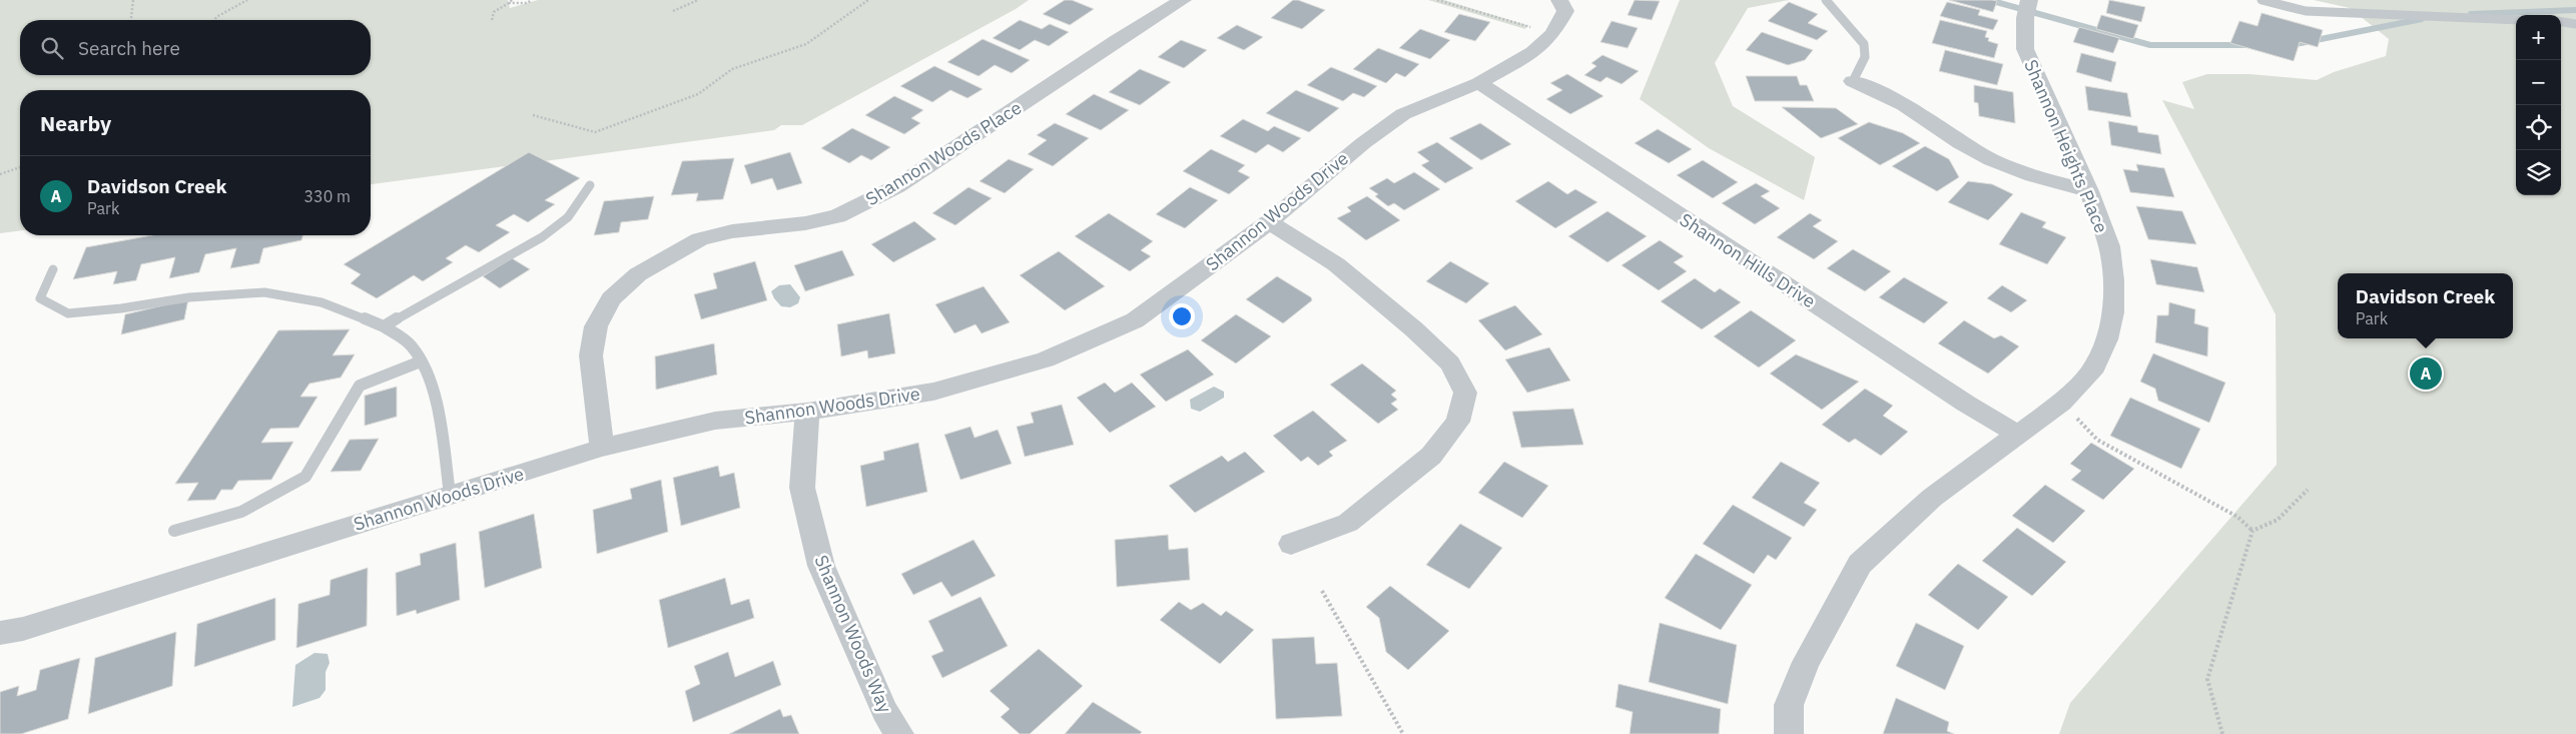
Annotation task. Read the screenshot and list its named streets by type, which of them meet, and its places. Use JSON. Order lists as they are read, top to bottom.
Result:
{
  "streets": {
    "street": [
      "Shannon Heights Place",
      "Shannon Woods Place",
      "Shannon Woods Drive",
      "Shannon Hills Drive",
      "Shannon Woods Way"
    ]
  },
  "crossings": [
    ["Shannon Heights Place", "Shannon Hills Drive"],
    ["Shannon Woods Place", "Shannon Woods Drive"],
    ["Shannon Woods Drive", "Shannon Hills Drive"],
    ["Shannon Woods Drive", "Shannon Woods Way"]
  ],
  "page": {
    "map_buttons": ["+", "−"],
    "search": "Search here",
    "heading": "Nearby",
    "list": [
      {
        "mark": "A",
        "name": "Davidson Creek",
        "note": "Park",
        "value": "330 m"
      }
    ],
    "popup": ["Davidson Creek", "Park"],
    "pins": "A"
  }
}
